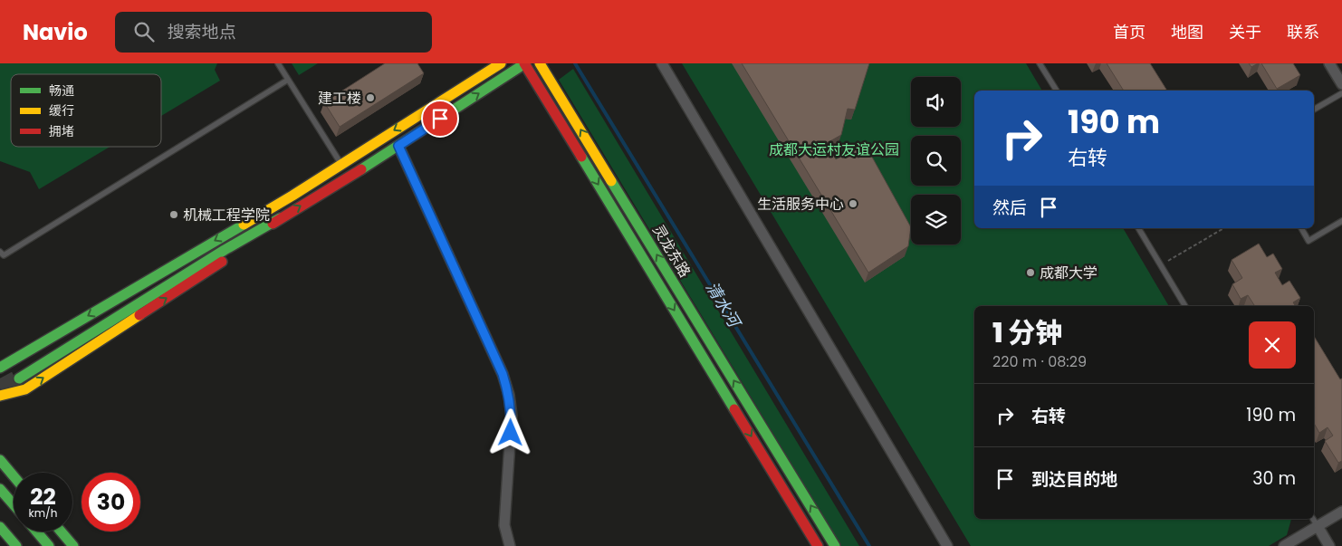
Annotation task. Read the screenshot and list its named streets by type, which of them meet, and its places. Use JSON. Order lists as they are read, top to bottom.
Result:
{
  "streets": {
    "main road": ["灵龙东路"]
  },
  "water": ["清水河"],
  "parks": ["成都大运村友谊公园"],
  "places": [
    "建工楼",
    "生活服务中心",
    "机械工程学院",
    "成都大学"
  ],
  "legend": ["畅通", "缓行", "拥堵"],
  "page": {
    "header": "Navio",
    "search": "搜索地点",
    "nav": [
      "首页",
      "地图",
      "关于",
      "联系"
    ],
    "turn": ["190 m", "右转"],
    "then": "然后",
    "heading": ["1 分钟", "220 m · 08:29"],
    "list": [
      {
        "name": "右转",
        "value": "190 m"
      },
      {
        "name": "到达目的地",
        "value": "30 m"
      }
    ],
    "speed": "22 km/h",
    "limit": "30"
  }
}
